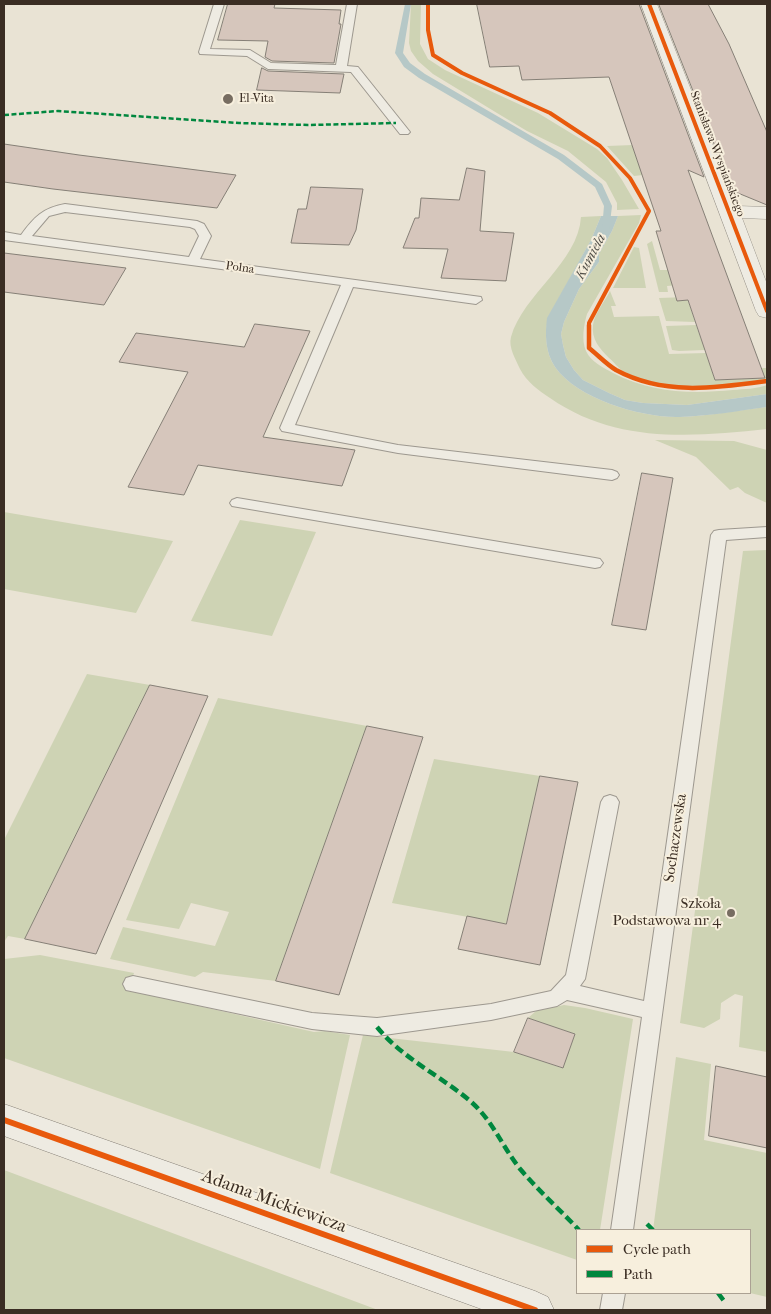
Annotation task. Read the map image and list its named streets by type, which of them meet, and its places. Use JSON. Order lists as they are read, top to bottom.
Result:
{
  "streets": {
    "street": ["Stanisława Wyspiańskiego", "Adama Mickiewicza"],
    "lane": ["Polna", "Sochaczewska"]
  },
  "water": ["Kumiela"],
  "places": ["El-Vita", "Szkoła Podstawowa nr 4"],
  "legend": ["Cycle path", "Path"]
}
